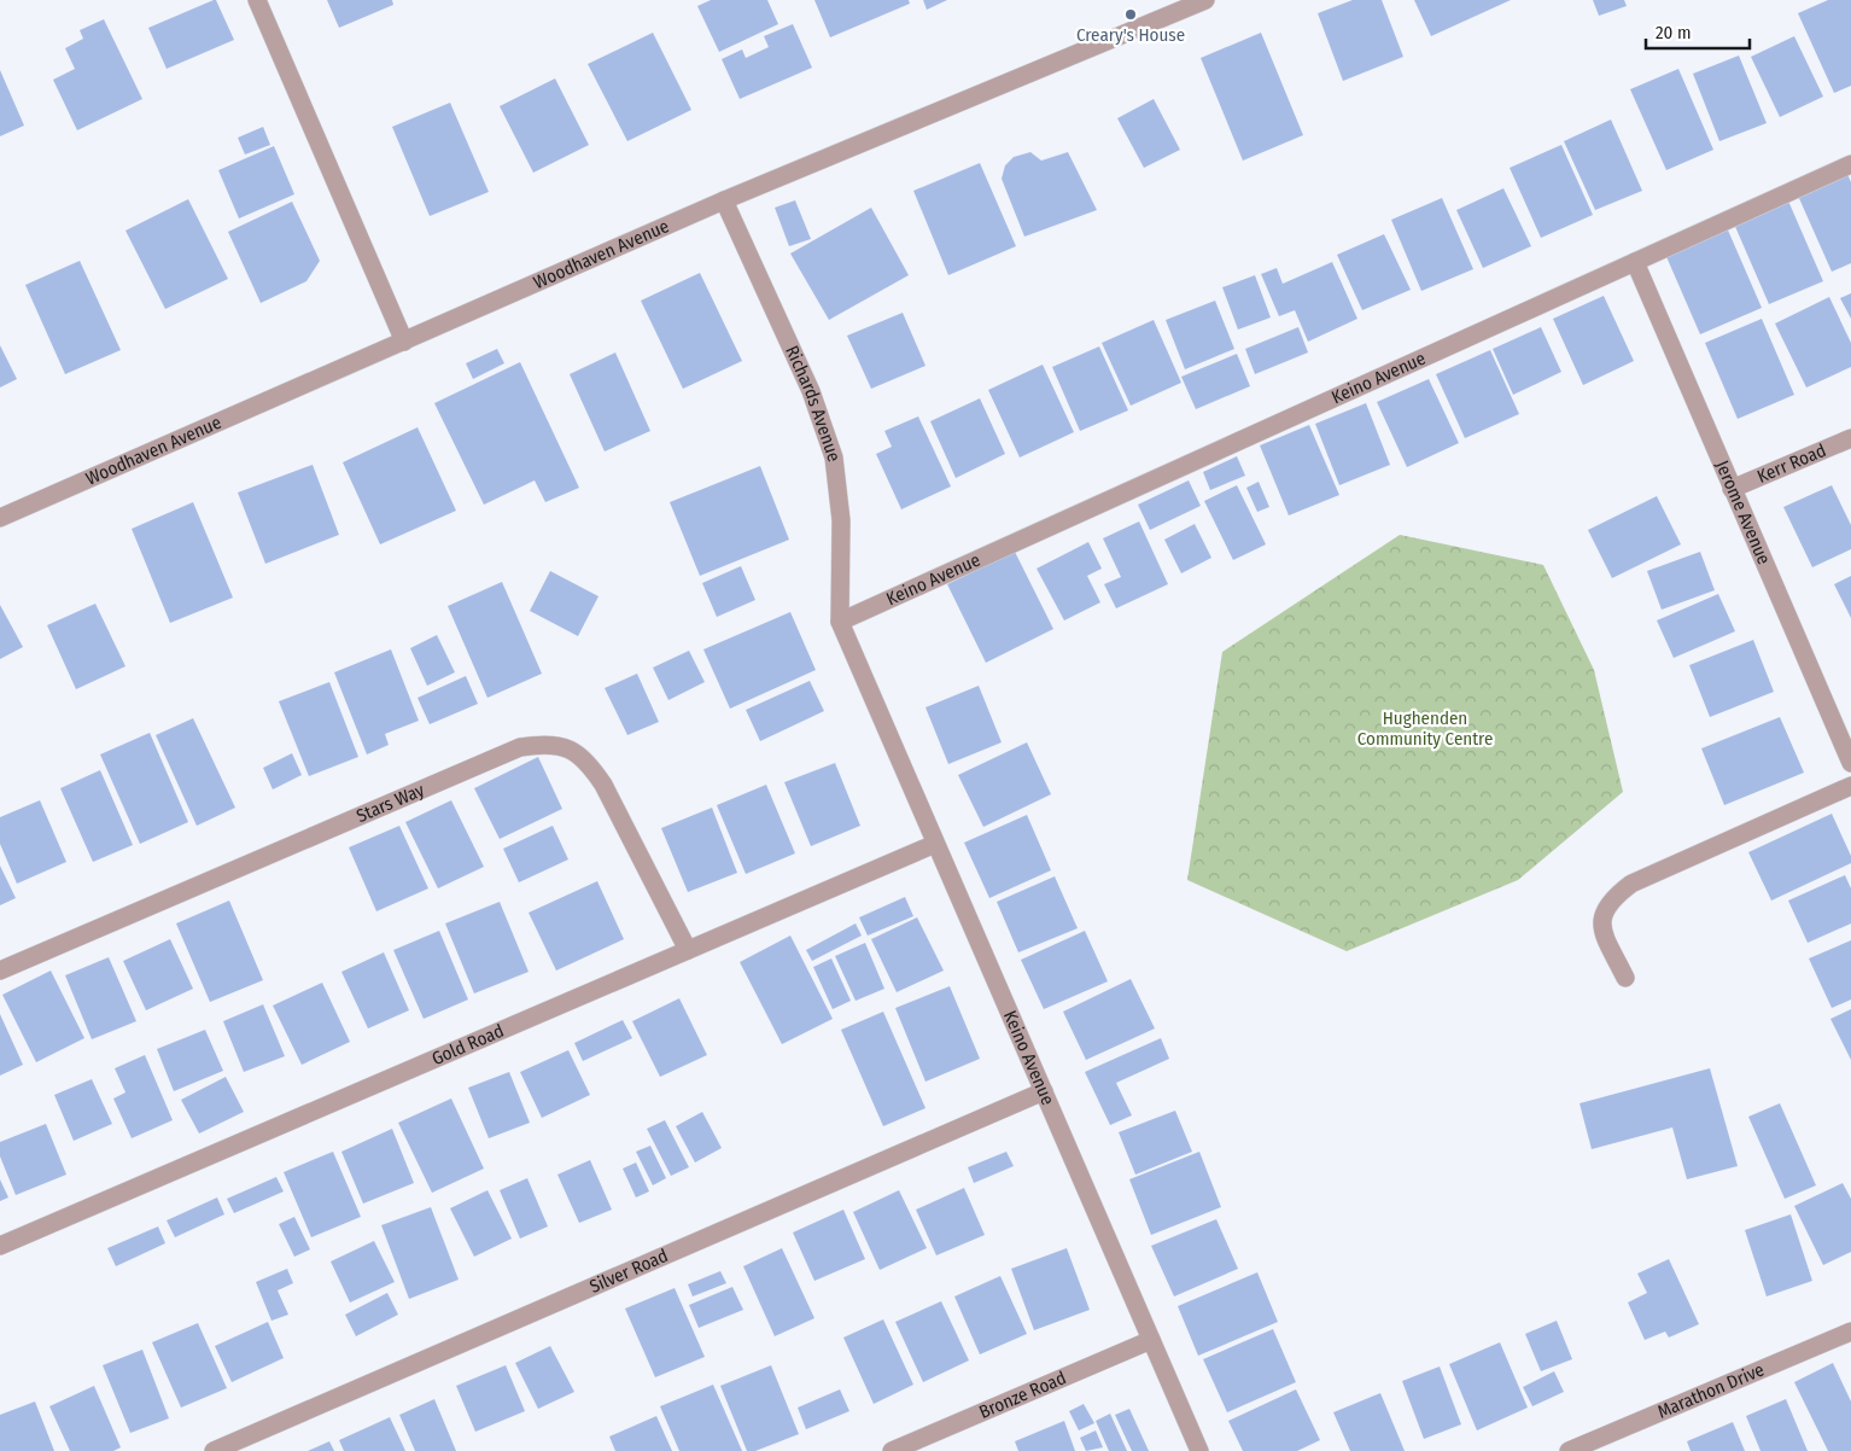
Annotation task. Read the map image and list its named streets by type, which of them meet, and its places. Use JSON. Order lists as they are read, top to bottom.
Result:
{
  "streets": {
    "street": [
      "Woodhaven Avenue",
      "Keino Avenue",
      "Richards Avenue",
      "Kerr Road",
      "Jerome Avenue",
      "Stars Way",
      "Gold Road",
      "Silver Road",
      "Marathon Drive",
      "Bronze Road"
    ]
  },
  "crossings": [
    ["Woodhaven Avenue", "Richards Avenue"],
    ["Keino Avenue", "Richards Avenue"],
    ["Keino Avenue", "Jerome Avenue"],
    ["Keino Avenue", "Gold Road"],
    ["Keino Avenue", "Silver Road"],
    ["Keino Avenue", "Bronze Road"],
    ["Kerr Road", "Jerome Avenue"],
    ["Stars Way", "Gold Road"]
  ],
  "parks": ["Hughenden Community Centre"],
  "places": ["Creary's House"],
  "scale_bar": "20 m"
}
